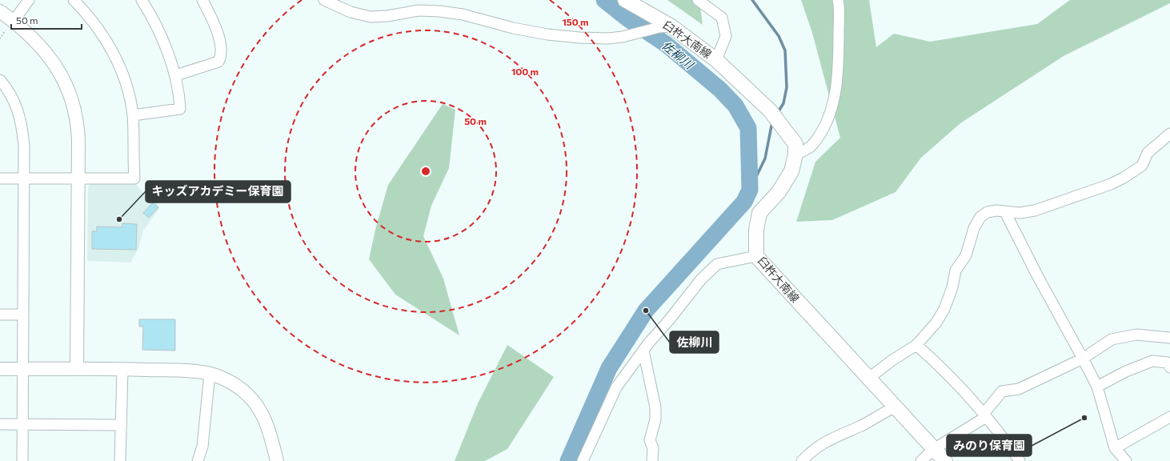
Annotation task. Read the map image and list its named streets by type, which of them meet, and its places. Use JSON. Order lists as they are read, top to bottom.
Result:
{
  "streets": {
    "main road": ["臼杵大南線"]
  },
  "water": ["佐柳川"],
  "places": ["キッズアカデミー保育園", "佐柳川", "みのり保育園"],
  "scale_bar": "50 m",
  "rings": ["150 m", "100 m", "50 m"]
}
